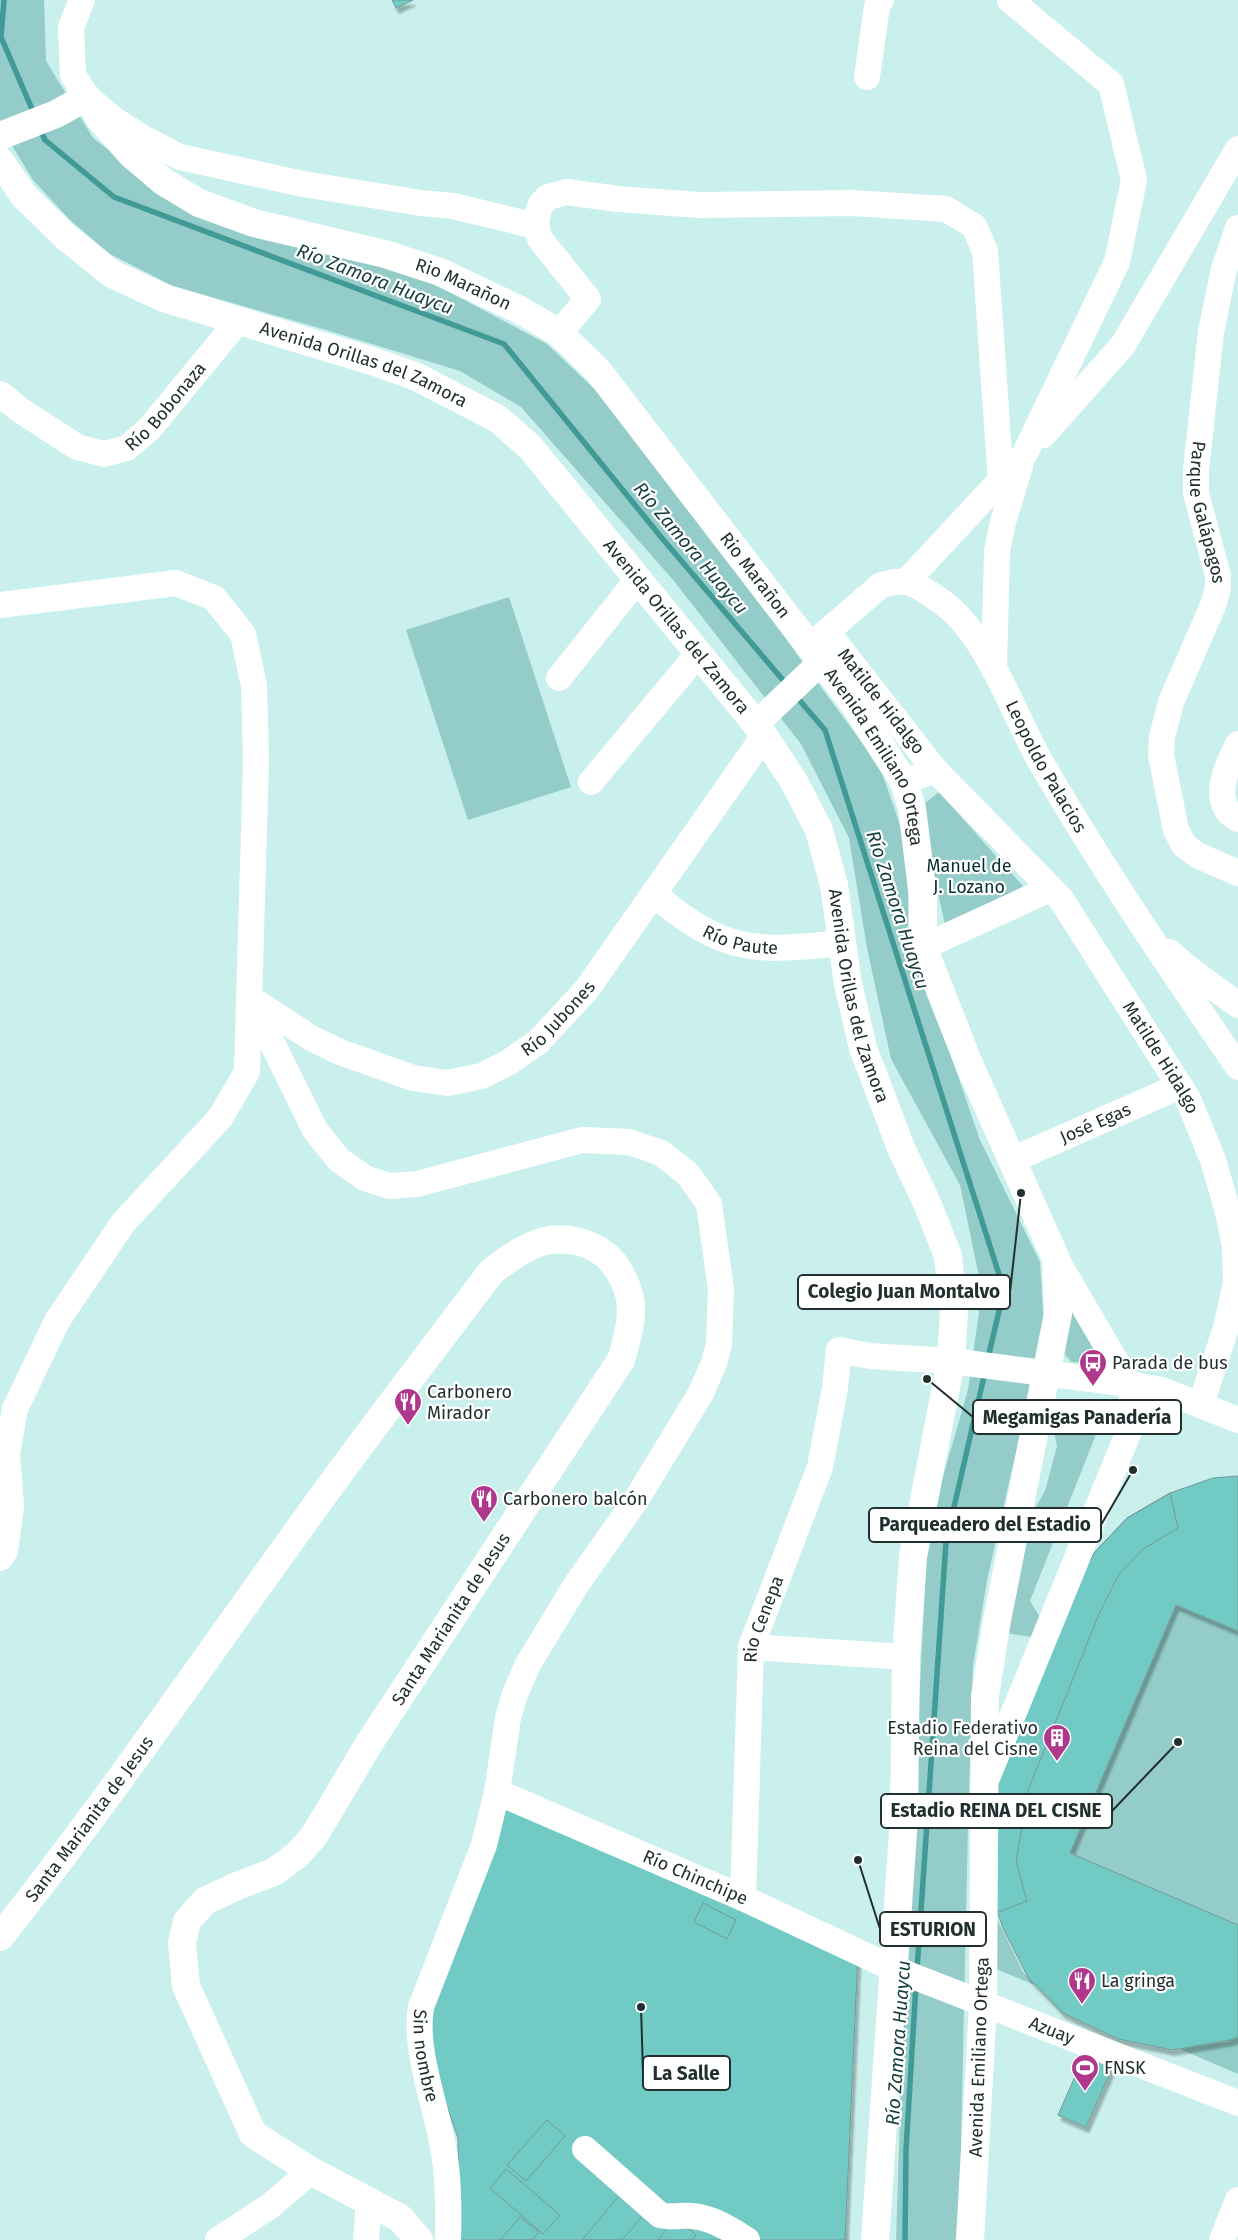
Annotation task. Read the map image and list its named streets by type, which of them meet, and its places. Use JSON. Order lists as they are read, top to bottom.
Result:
{
  "streets": {
    "main road": [
      "Rio Marañon",
      "Avenida Orillas del Zamora",
      "Avenida Emiliano Ortega",
      "Santa Marianita de Jesus"
    ],
    "street": [
      "Río Bobonaza",
      "Parque Galápagos",
      "Matilde Hidalgo",
      "Leopoldo Palacios",
      "Río Paute",
      "Río Jubones",
      "José Egas",
      "Rio Cenepa",
      "Río Chinchipe",
      "Azuay",
      "Sin nombre"
    ]
  },
  "crossings": [
    ["Rio Marañon", "Matilde Hidalgo"],
    ["Rio Marañon", "Avenida Emiliano Ortega"],
    ["Rio Marañon", "Río Jubones"],
    ["Avenida Orillas del Zamora", "Río Bobonaza"],
    ["Avenida Orillas del Zamora", "Río Paute"],
    ["Avenida Orillas del Zamora", "Río Jubones"],
    ["Avenida Orillas del Zamora", "Rio Cenepa"],
    ["Avenida Orillas del Zamora", "Río Chinchipe"],
    ["Avenida Orillas del Zamora", "Azuay"],
    ["Matilde Hidalgo", "Avenida Emiliano Ortega"],
    ["Matilde Hidalgo", "Río Jubones"],
    ["Matilde Hidalgo", "José Egas"],
    ["Avenida Emiliano Ortega", "Río Jubones"],
    ["Avenida Emiliano Ortega", "José Egas"],
    ["Avenida Emiliano Ortega", "Azuay"],
    ["Río Paute", "Río Jubones"],
    ["Río Jubones", "Sin nombre"],
    ["Rio Cenepa", "Río Chinchipe"],
    ["Río Chinchipe", "Azuay"],
    ["Río Chinchipe", "Sin nombre"]
  ],
  "water": ["Río Zamora Huaycu"],
  "parks": ["Manuel de J. Lozano"],
  "places": {
    "other": [
      "Colegio Juan Montalvo",
      "Megamigas Panadería",
      "Parqueadero del Estadio",
      "Estadio REINA DEL CISNE",
      "ESTURION",
      "La Salle"
    ],
    "bus stop": ["Parada de bus"],
    "restaurant": ["Carbonero Mirador", "Carbonero balcón", "La gringa"],
    "building": ["Estadio Federativo Reina del Cisne"],
    "sports": ["FNSK"]
  }
}
